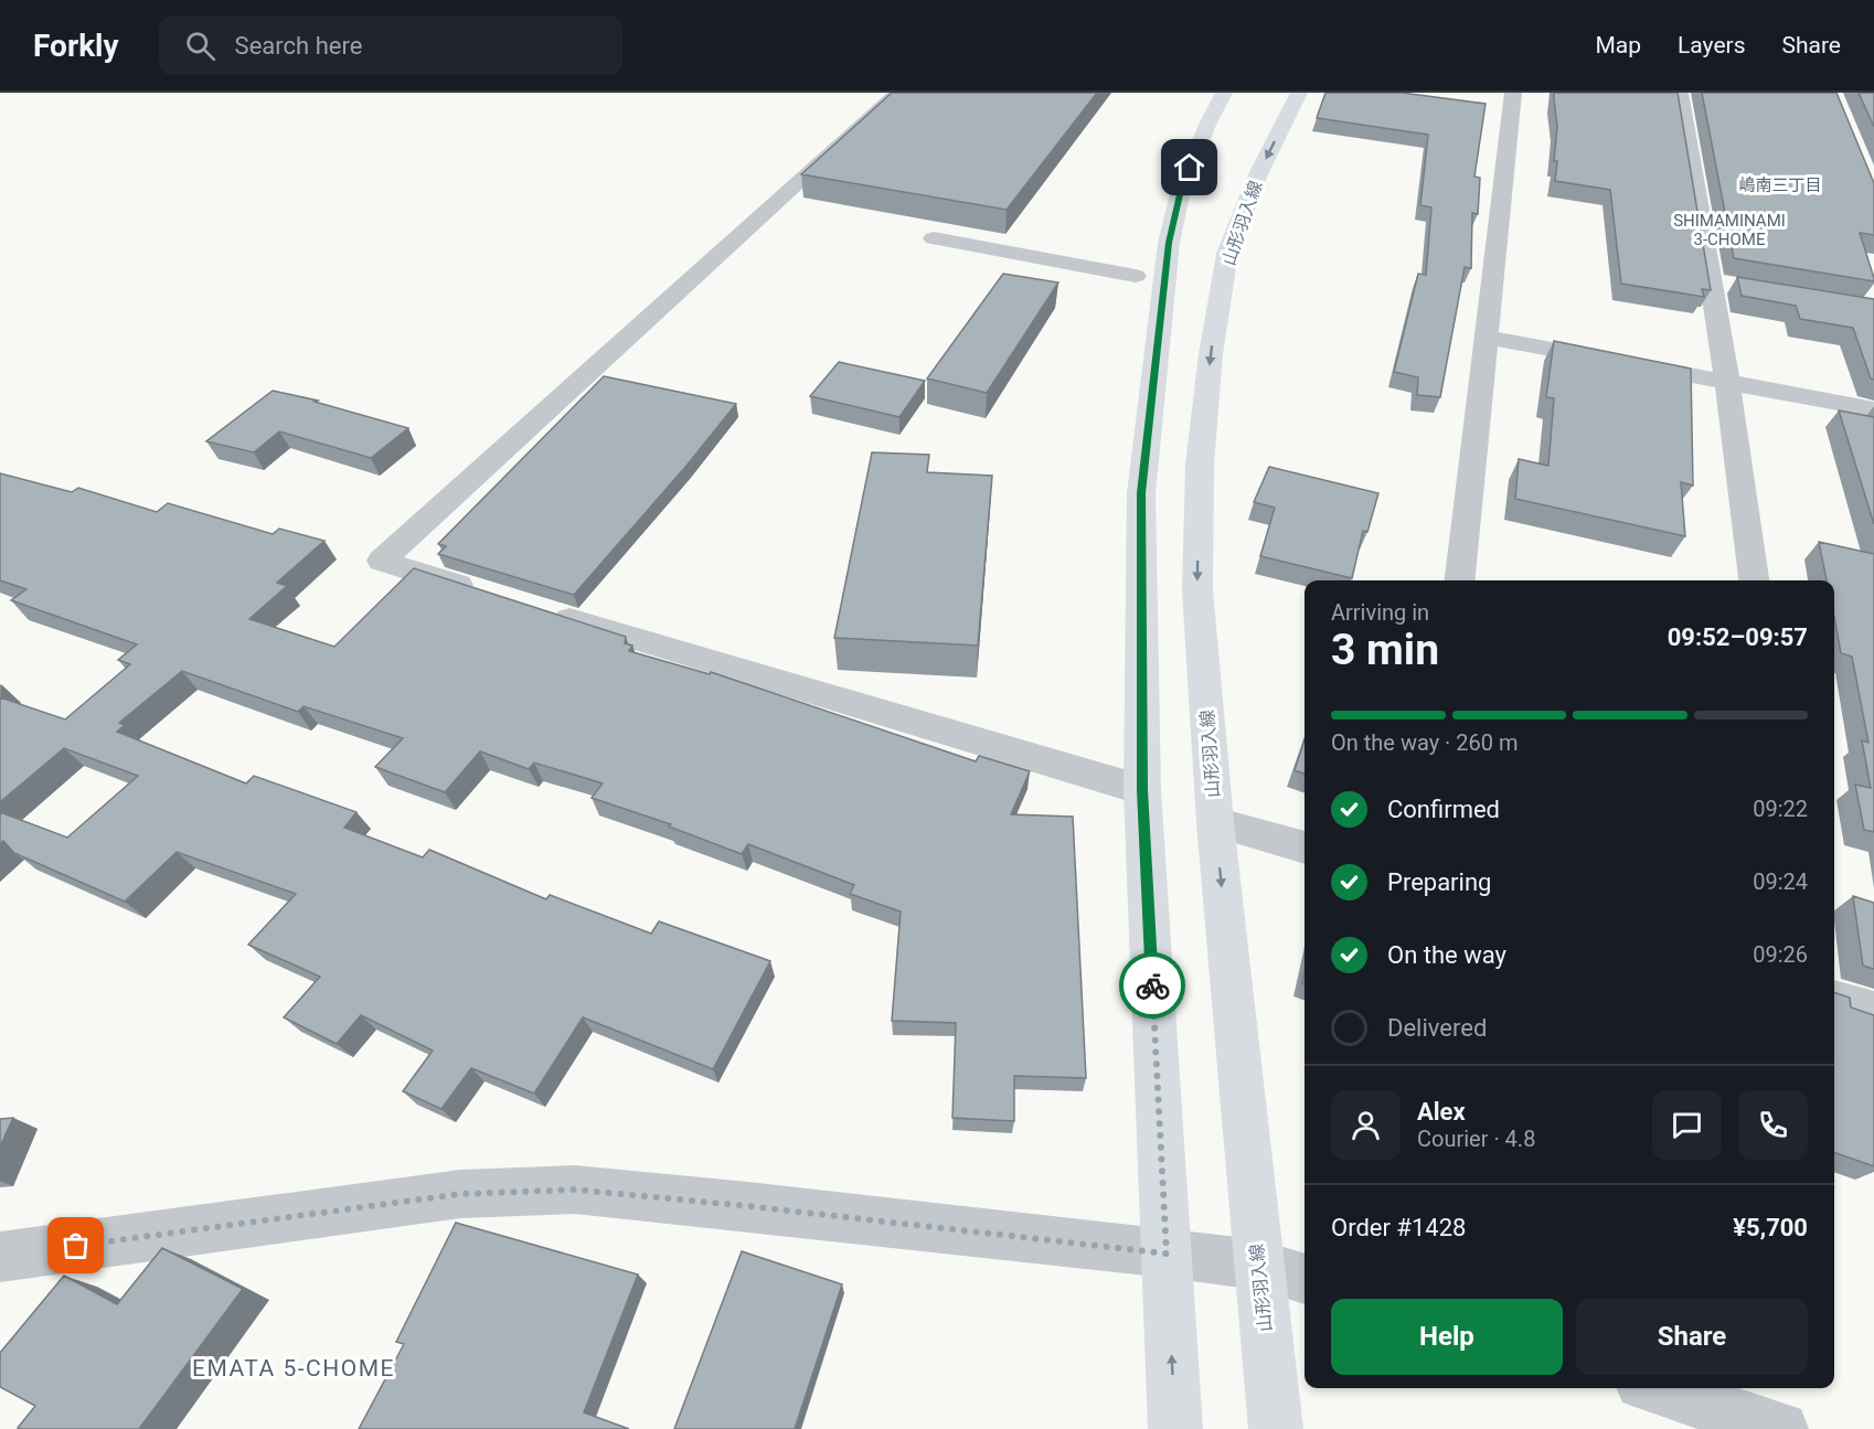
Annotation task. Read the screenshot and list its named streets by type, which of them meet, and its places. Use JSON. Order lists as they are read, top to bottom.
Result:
{
  "streets": {
    "main road": ["山形羽入線"]
  },
  "districts": ["嶋南三丁目", "SHIMAMINAMI 3-CHOME", "EMATA 5-CHOME"],
  "page": {
    "header": "Forkly",
    "search": "Search here",
    "nav": ["Map", "Layers", "Share"],
    "heading": ["3 min", "Arriving in", "09:52–09:57"],
    "panel": [
      "Alex",
      "Courier · 4.8",
      "Order #1428",
      "¥5,700"
    ],
    "bar": "On the way · 260 m",
    "list": [
      ["Confirmed", "09:22"],
      ["Preparing", "09:24"],
      ["On the way", "09:26"],
      "Delivered"
    ],
    "buttons": ["Help", "Share"]
  }
}
